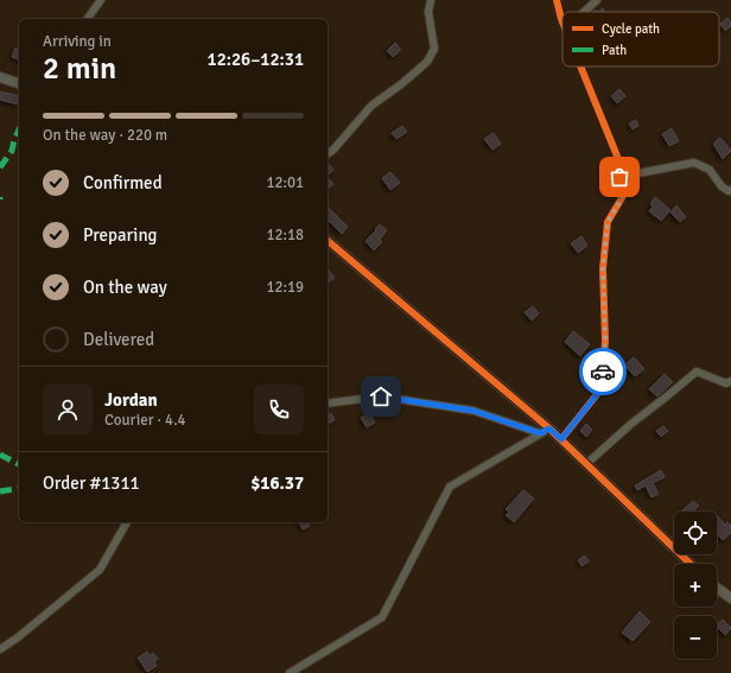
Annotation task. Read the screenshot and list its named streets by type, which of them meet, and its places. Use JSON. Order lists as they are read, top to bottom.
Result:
{
  "legend": ["Cycle path", "Path"],
  "page": {
    "heading": ["2 min", "Arriving in", "12:26–12:31"],
    "panel": [
      "Jordan",
      "Courier · 4.4",
      "Order #1311",
      "$16.37"
    ],
    "bar": "On the way · 220 m",
    "list": [
      ["Confirmed", "12:01"],
      ["Preparing", "12:18"],
      ["On the way", "12:19"],
      "Delivered"
    ],
    "map_buttons": ["+", "−"]
  }
}
